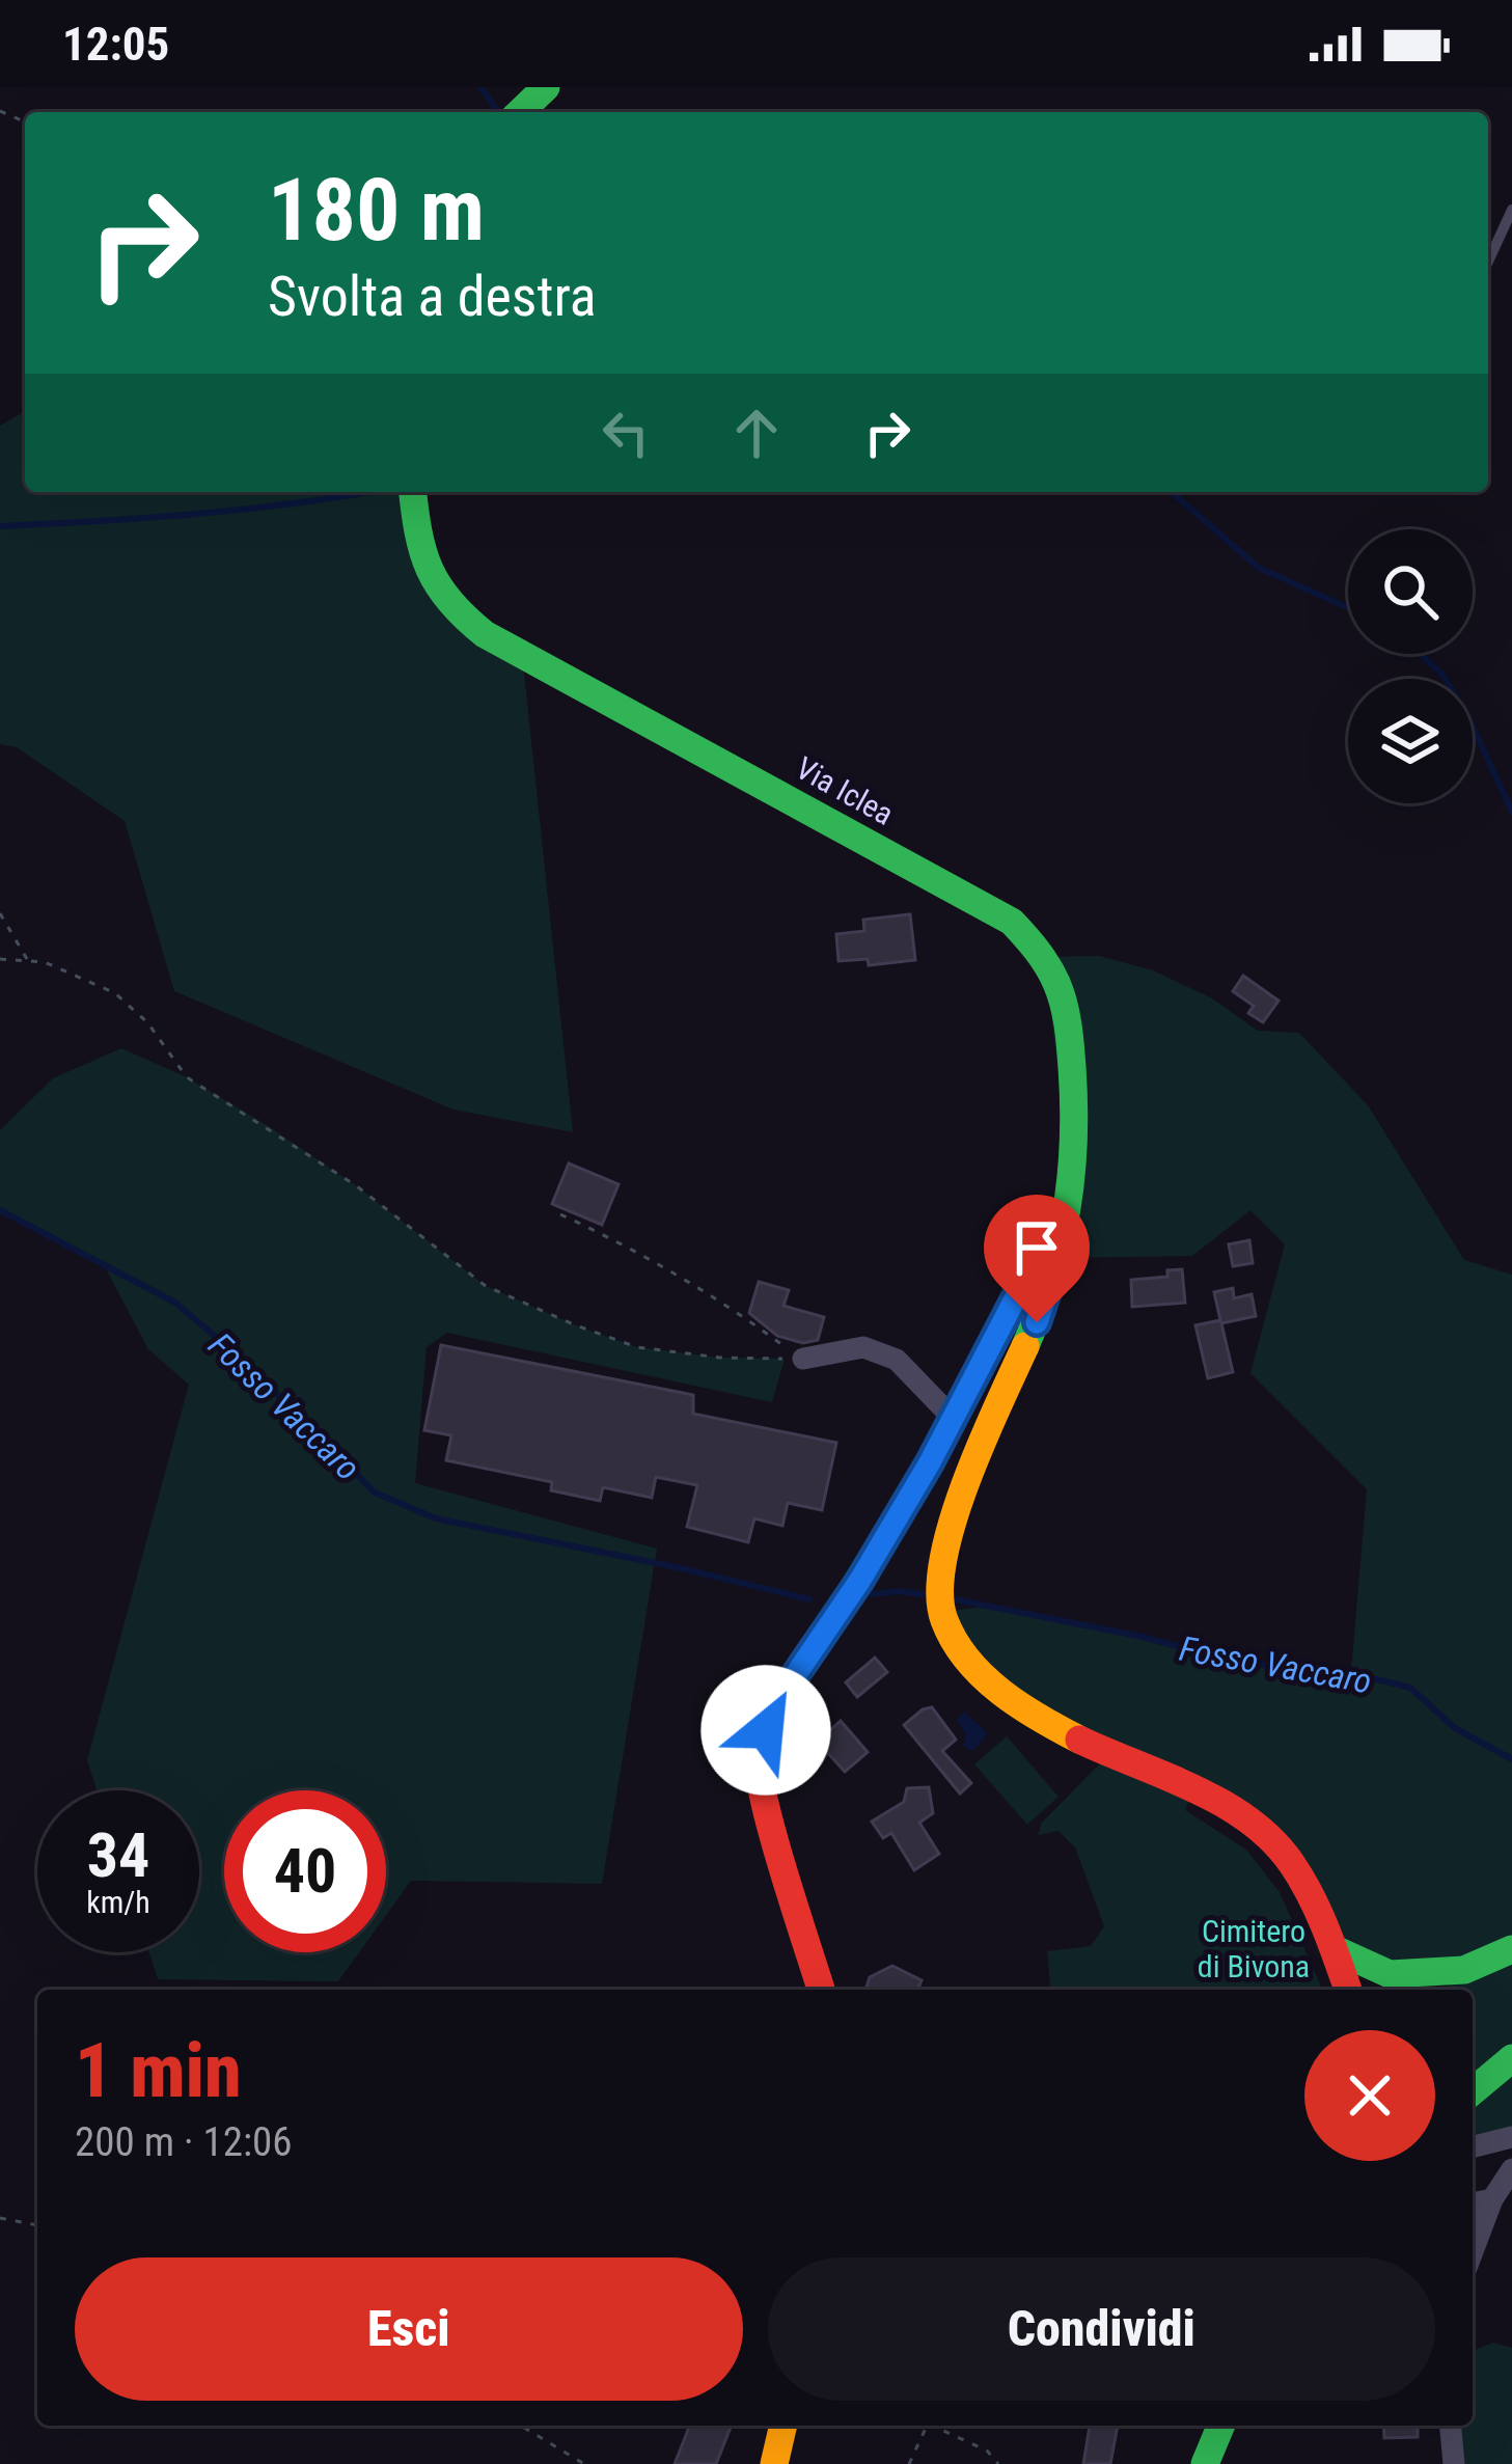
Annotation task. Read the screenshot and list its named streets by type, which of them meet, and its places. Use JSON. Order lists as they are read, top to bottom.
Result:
{
  "streets": {
    "street": ["Via Iclea"]
  },
  "water": ["Fosso Vaccaro"],
  "parks": ["Cimitero di Bivona"],
  "page": {
    "status": "12:05",
    "turn": ["180 m", "Svolta a destra"],
    "speed": "34 km/h",
    "limit": "40",
    "heading": ["1 min", "200 m · 12:06"],
    "buttons": ["Esci", "Condividi"]
  }
}
